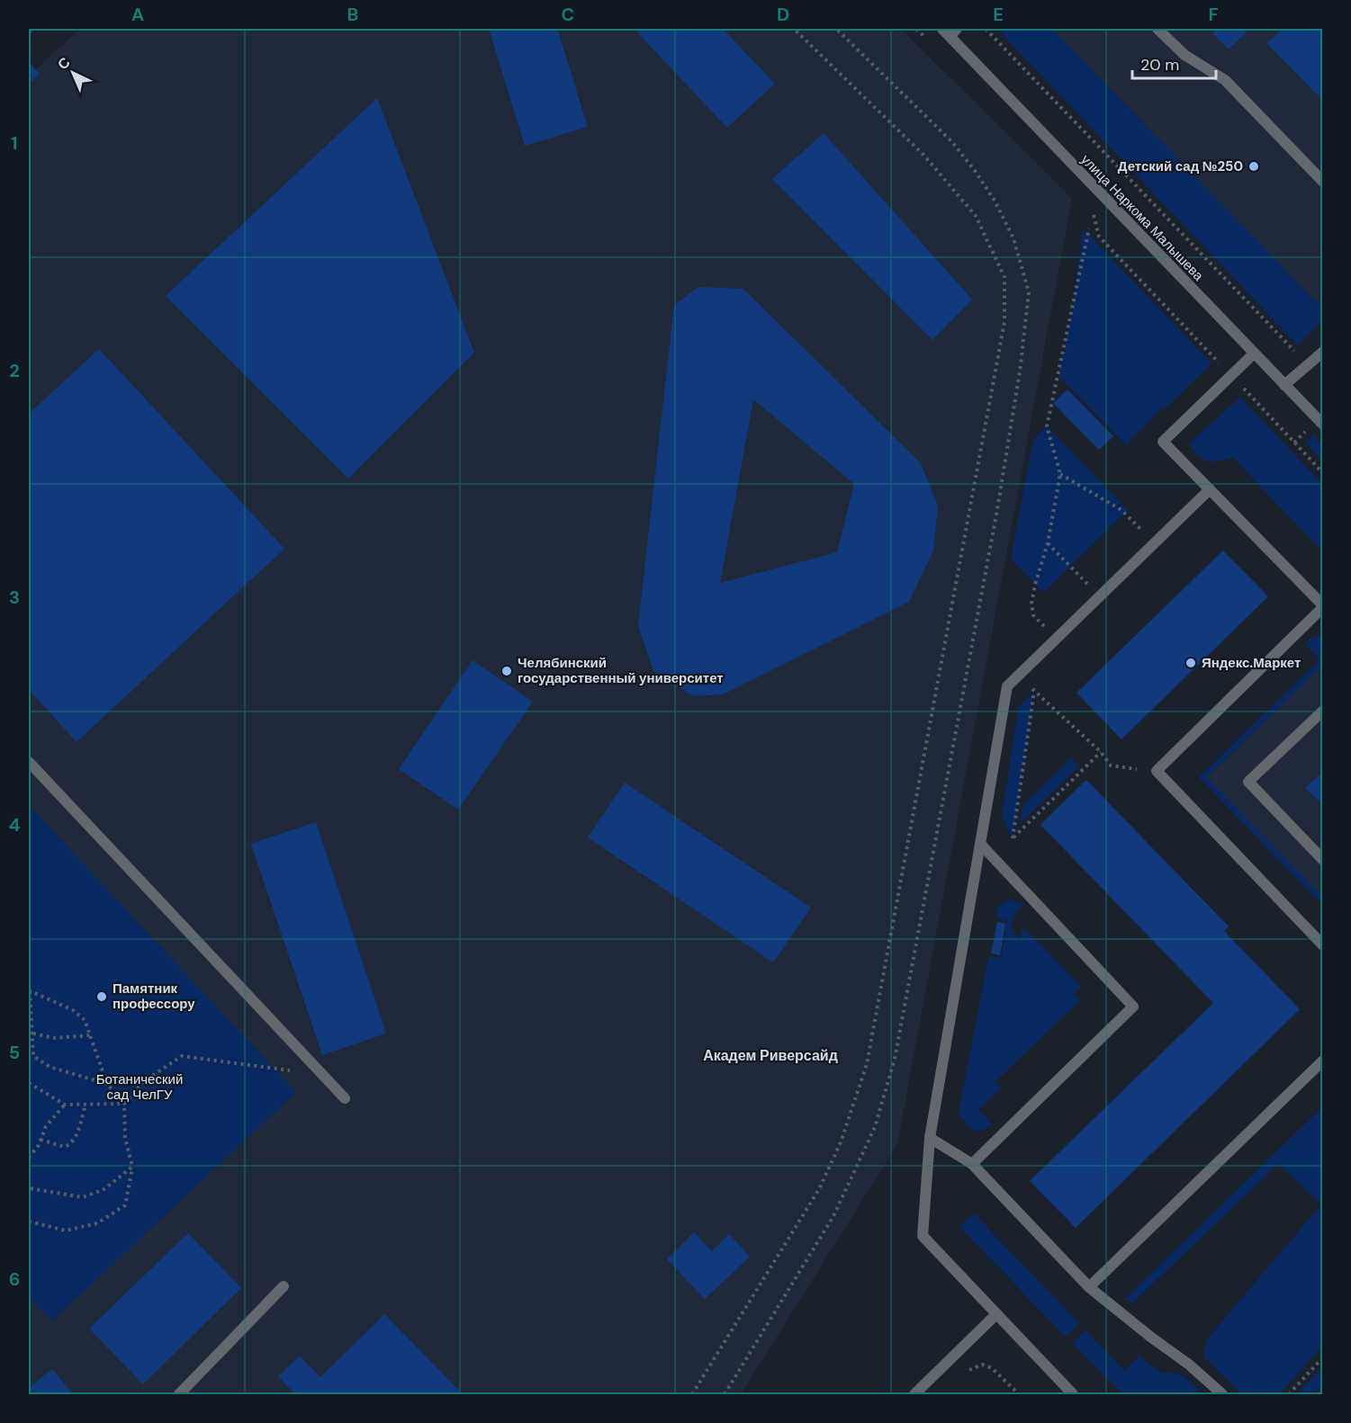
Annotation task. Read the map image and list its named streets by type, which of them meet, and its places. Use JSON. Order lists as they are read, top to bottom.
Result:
{
  "streets": {
    "street": ["улица Наркома Малышева"]
  },
  "districts": ["Академ Риверсайд"],
  "parks": ["Ботанический сад ЧелГУ"],
  "places": [
    "Детский сад №250",
    "Яндекс.Маркет",
    "Челябинский государственный университет",
    "Памятник профессору"
  ],
  "scale_bar": "20 m",
  "north": "top left",
  "grid": {
    "columns": [
      "A",
      "B",
      "C",
      "D",
      "E",
      "F"
    ],
    "rows": [
      "1",
      "2",
      "3",
      "4",
      "5",
      "6"
    ]
  }
}
